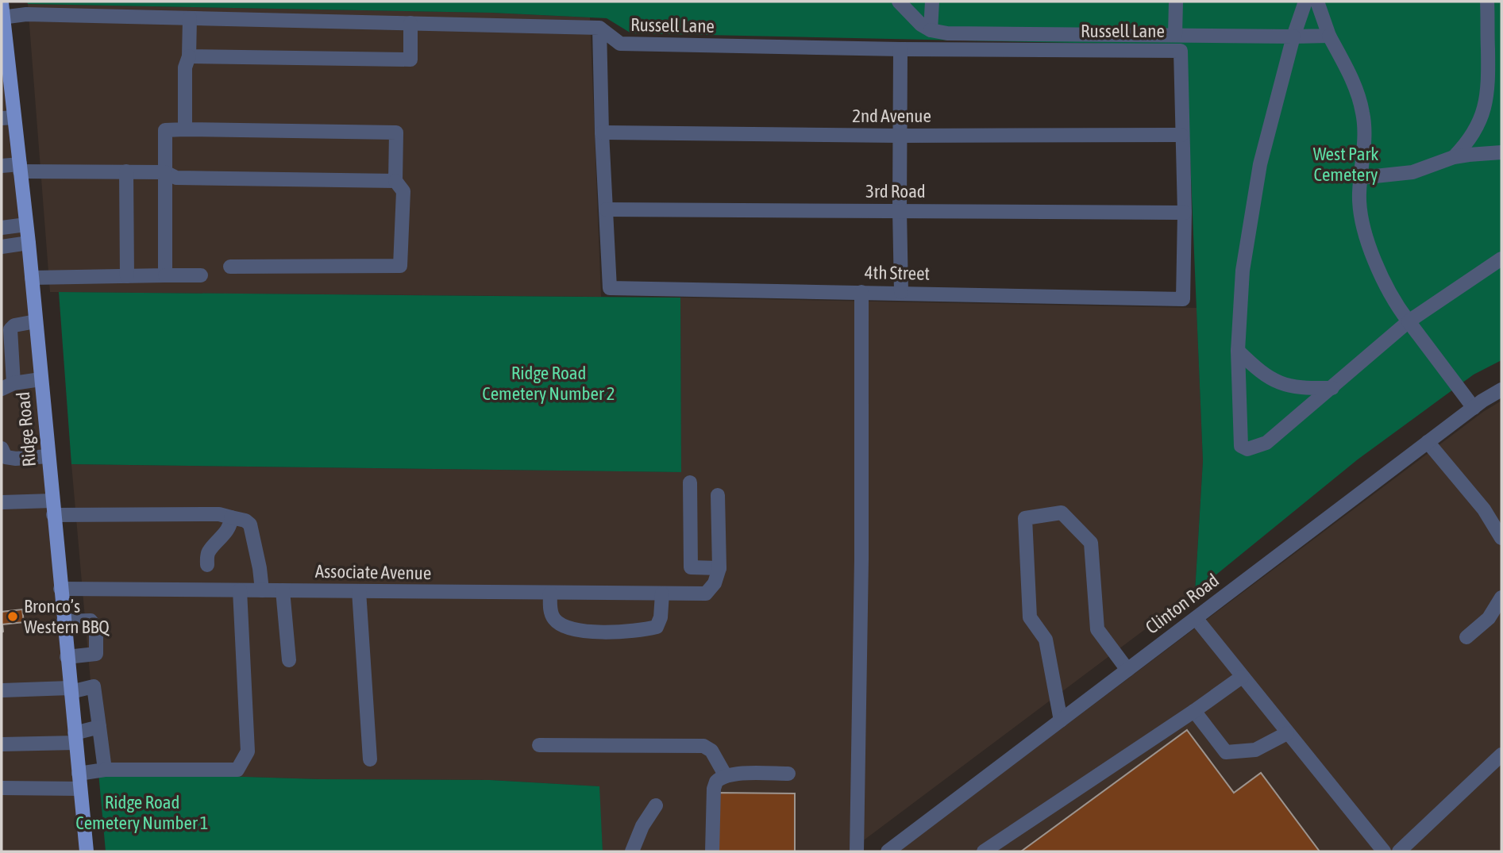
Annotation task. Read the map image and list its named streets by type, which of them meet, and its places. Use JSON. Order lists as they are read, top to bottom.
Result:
{
  "streets": {
    "main road": ["Ridge Road"],
    "street": [
      "Russell Lane",
      "2nd Avenue",
      "3rd Road",
      "4th Street",
      "Associate Avenue",
      "Clinton Road"
    ]
  },
  "crossings": [
    ["Russell Lane", "2nd Avenue"],
    ["3rd Road", "4th Street"],
    ["Ridge Road", "Associate Avenue"]
  ],
  "parks": ["West Park Cemetery", "Ridge Road Cemetery Number 2", "Ridge Road Cemetery Number 1"],
  "places": ["Bronco’s Western BBQ"]
}
